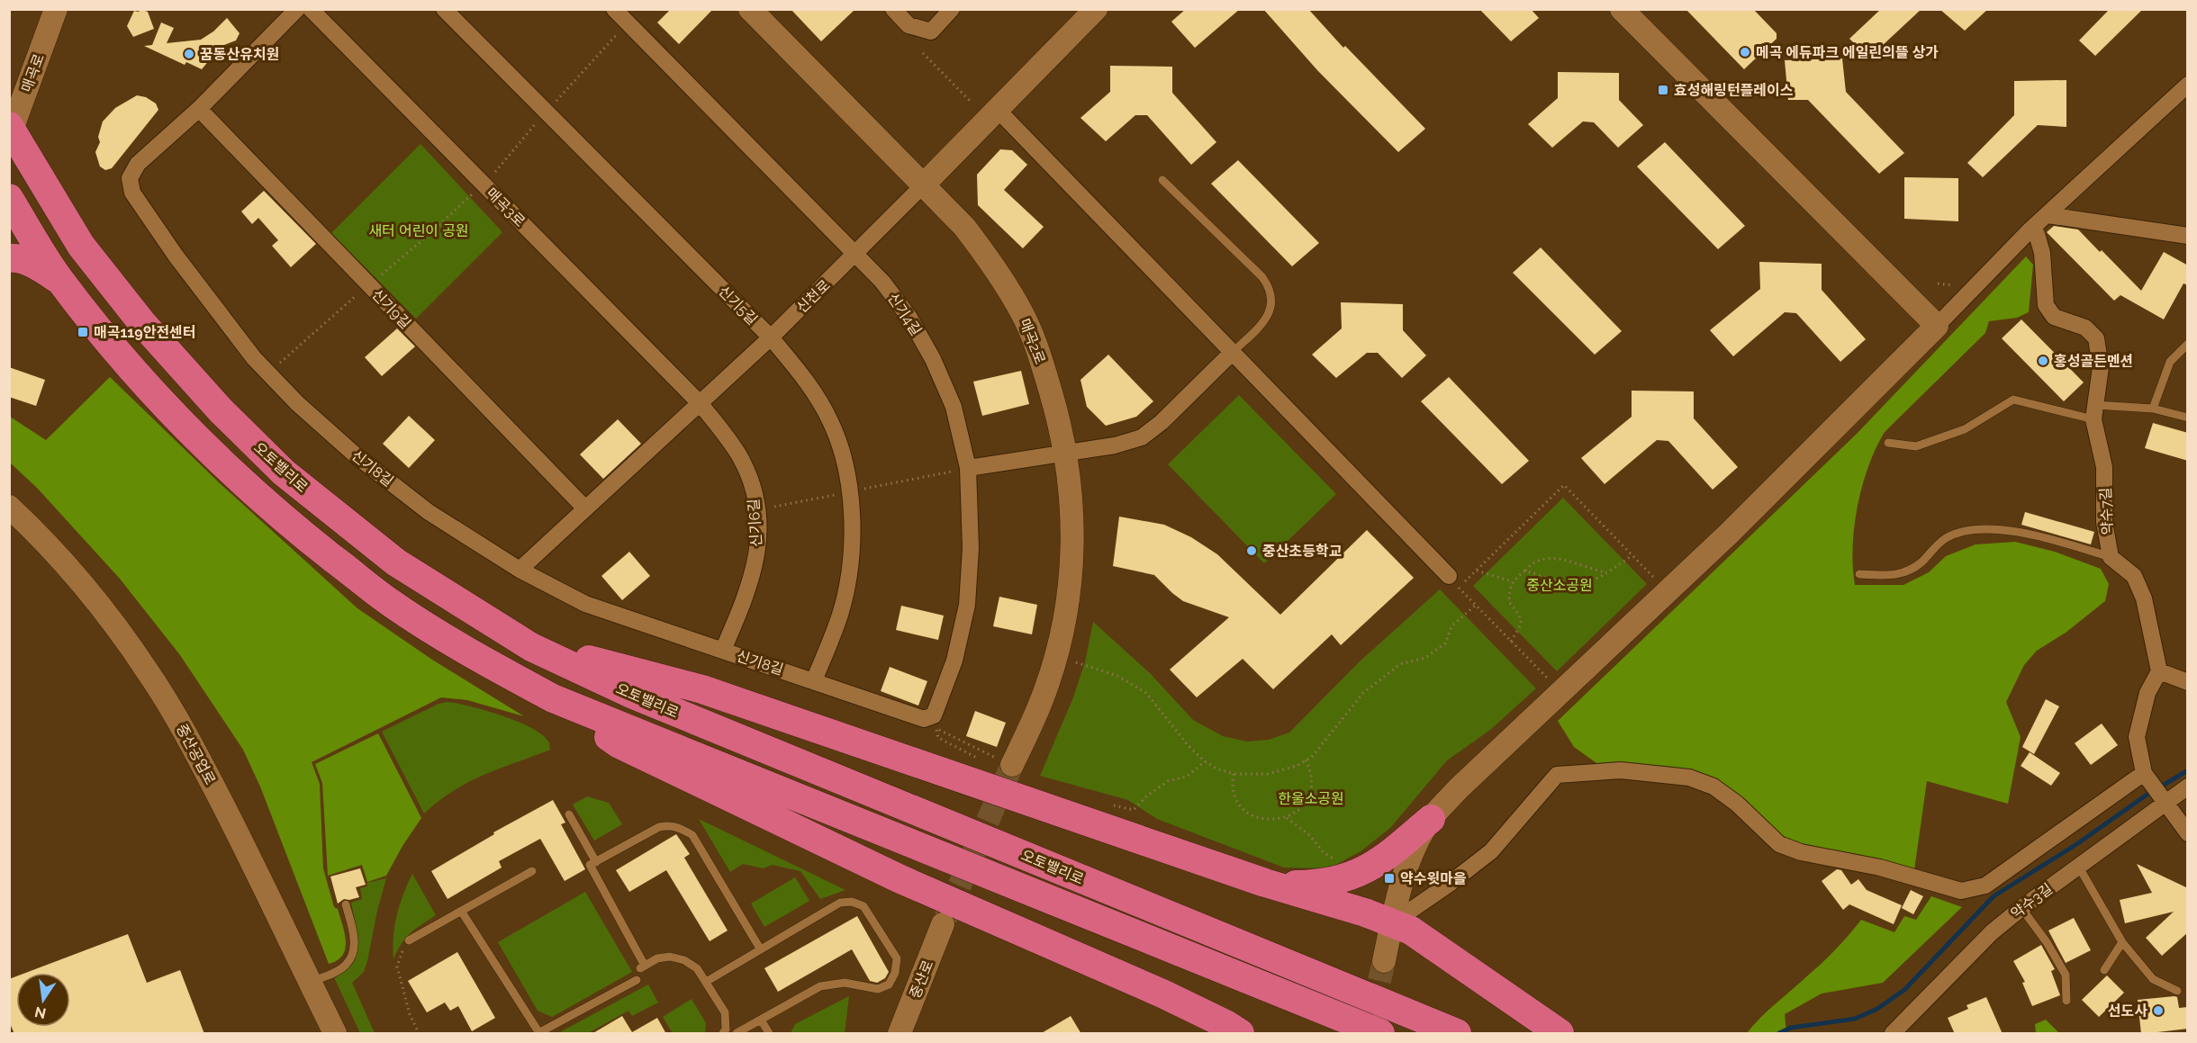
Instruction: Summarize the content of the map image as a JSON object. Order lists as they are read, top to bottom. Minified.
{"streets":{"highway":["오토밸리로"],"street":["매곡로","매곡3로","신천로","신기5길","신기9길","신기4길","매곡2로","신기8길","약수7길","신기6길","중산공업로","약수3길","중산로"]},"crossings":[["매곡로","오토밸리로"],["매곡3로","신천로"],["매곡3로","신기6길"],["신천로","신기5길"],["신천로","신기9길"],["신천로","신기4길"],["신천로","매곡2로"],["신천로","신기8길"],["신천로","신기6길"],["신기5길","신기8길"],["신기9길","신기8길"],["신기4길","신기8길"],["신기8길","신기6길"]],"parks":["새터 어린이 공원","중산소공원","한울소공원"],"places":{"other":["메곡 에듀파크 에일린의뜰 상가","꿈동산유치원","홍성골든멘션","중산초등학교","선도사"],"transit":["효성해링턴플레이스","매곡119안전센터","약수윗마을"]},"north":"bottom"}
